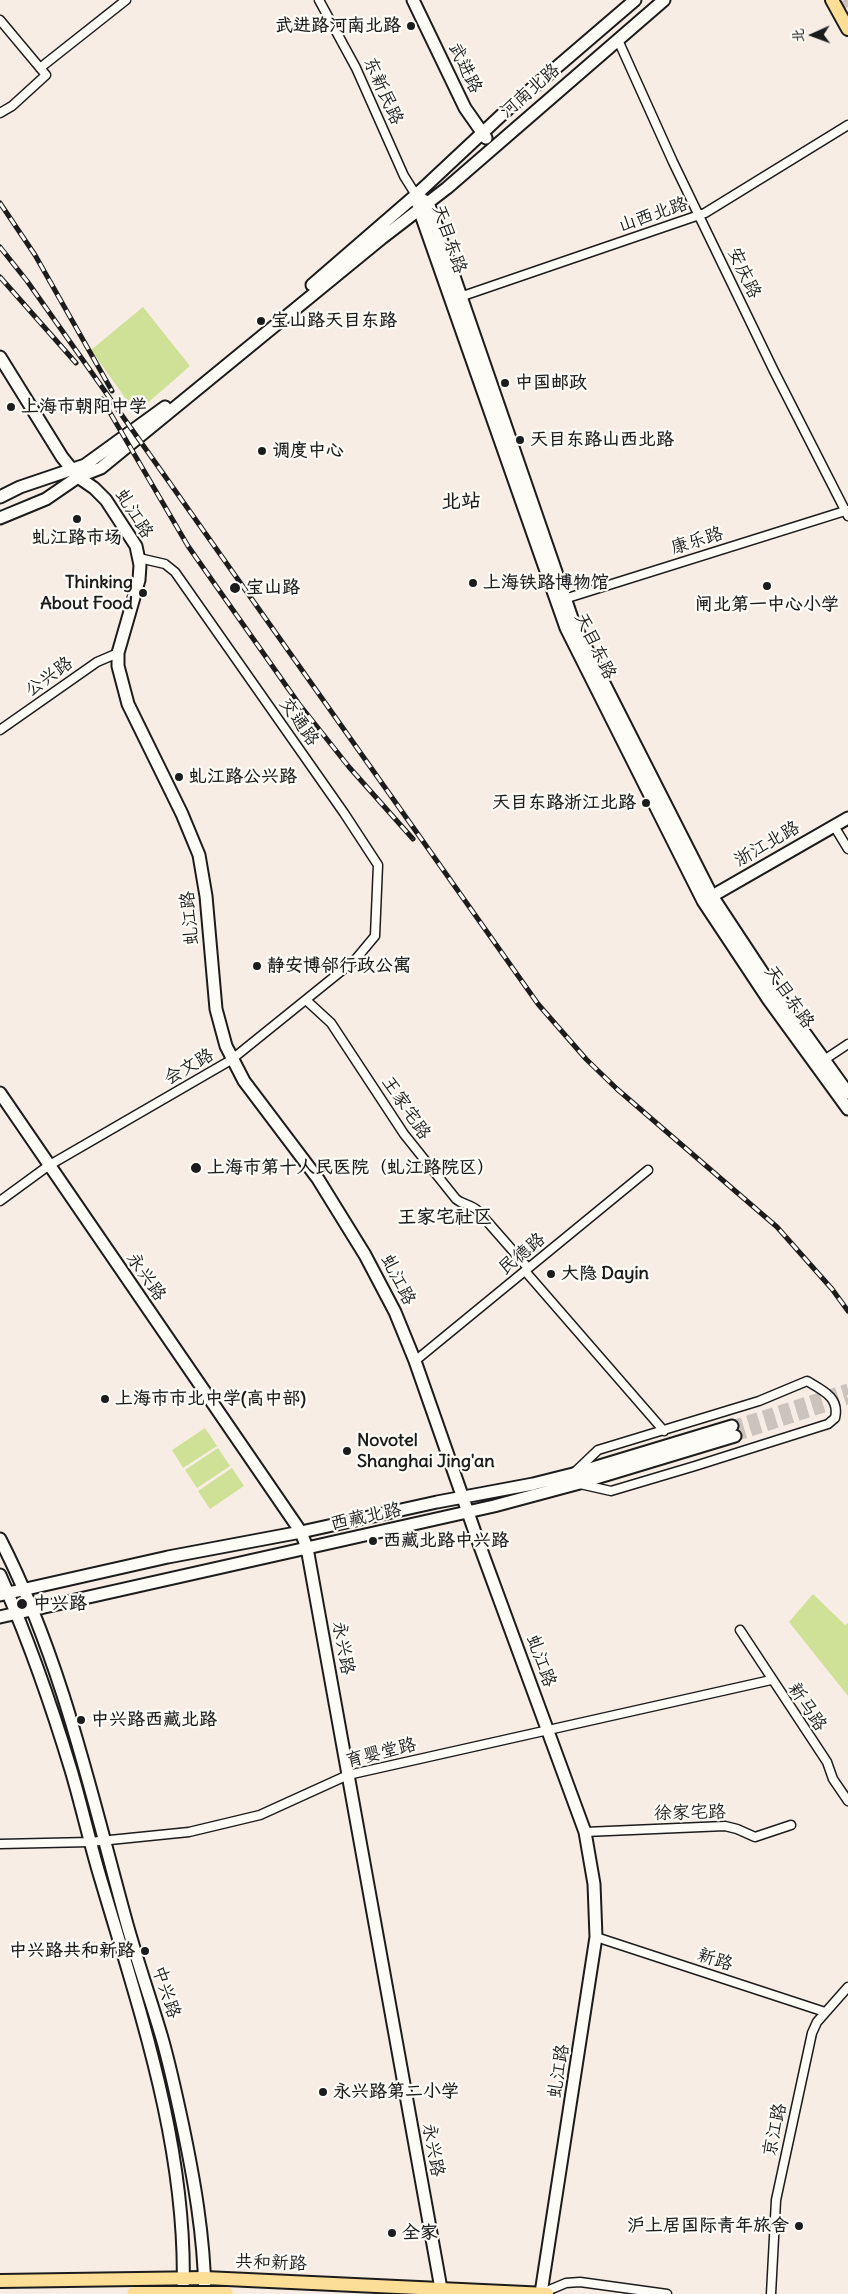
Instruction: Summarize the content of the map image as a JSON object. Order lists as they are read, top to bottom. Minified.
{"streets":{"main road":["武进路","河南北路","天目东路","虬江路","浙江北路","永兴路","西藏北路","中兴路","共和新路"],"street":["东新民路","山西北路","安庆路","康乐路","公兴路","交通路","会文路","王家宅路","民德路","新马路","育婴堂路","徐家宅路","新路","京江路"]},"crossings":[["武进路","河南北路"],["东新民路","河南北路"],["东新民路","天目东路"],["河南北路","天目东路"],["河南北路","安庆路"],["山西北路","天目东路"],["山西北路","安庆路"],["天目东路","康乐路"],["天目东路","浙江北路"],["安庆路","康乐路"],["虬江路","公兴路"],["虬江路","交通路"],["虬江路","会文路"],["虬江路","民德路"],["虬江路","西藏北路"],["虬江路","育婴堂路"],["虬江路","徐家宅路"],["虬江路","新路"],["虬江路","共和新路"],["交通路","会文路"],["会文路","王家宅路"],["会文路","永兴路"],["王家宅路","民德路"],["永兴路","西藏北路"],["永兴路","育婴堂路"],["永兴路","共和新路"],["西藏北路","中兴路"],["新马路","育婴堂路"],["育婴堂路","中兴路"],["新路","京江路"],["中兴路","共和新路"]],"districts":["北站","王家宅社区"],"places":["武进路河南北路","宝山路天目东路","中国邮政","上海市朝阳中学","天目东路山西北路","调度中心","虬江路市场","上海铁路博物馆","闸北第一中心小学","宝山路","Thinking About Food","虬江路公兴路","天目东路浙江北路","静安博邻行政公寓","上海市第十人民医院（虬江路院区）","大隐 Dayin","上海市市北中学(高中部)","Novotel Shanghai Jing'an","西藏北路中兴路","中兴路","中兴路西藏北路","中兴路共和新路","永兴路第二小学","沪上居国际青年旅舍","全家"],"north":"left"}
